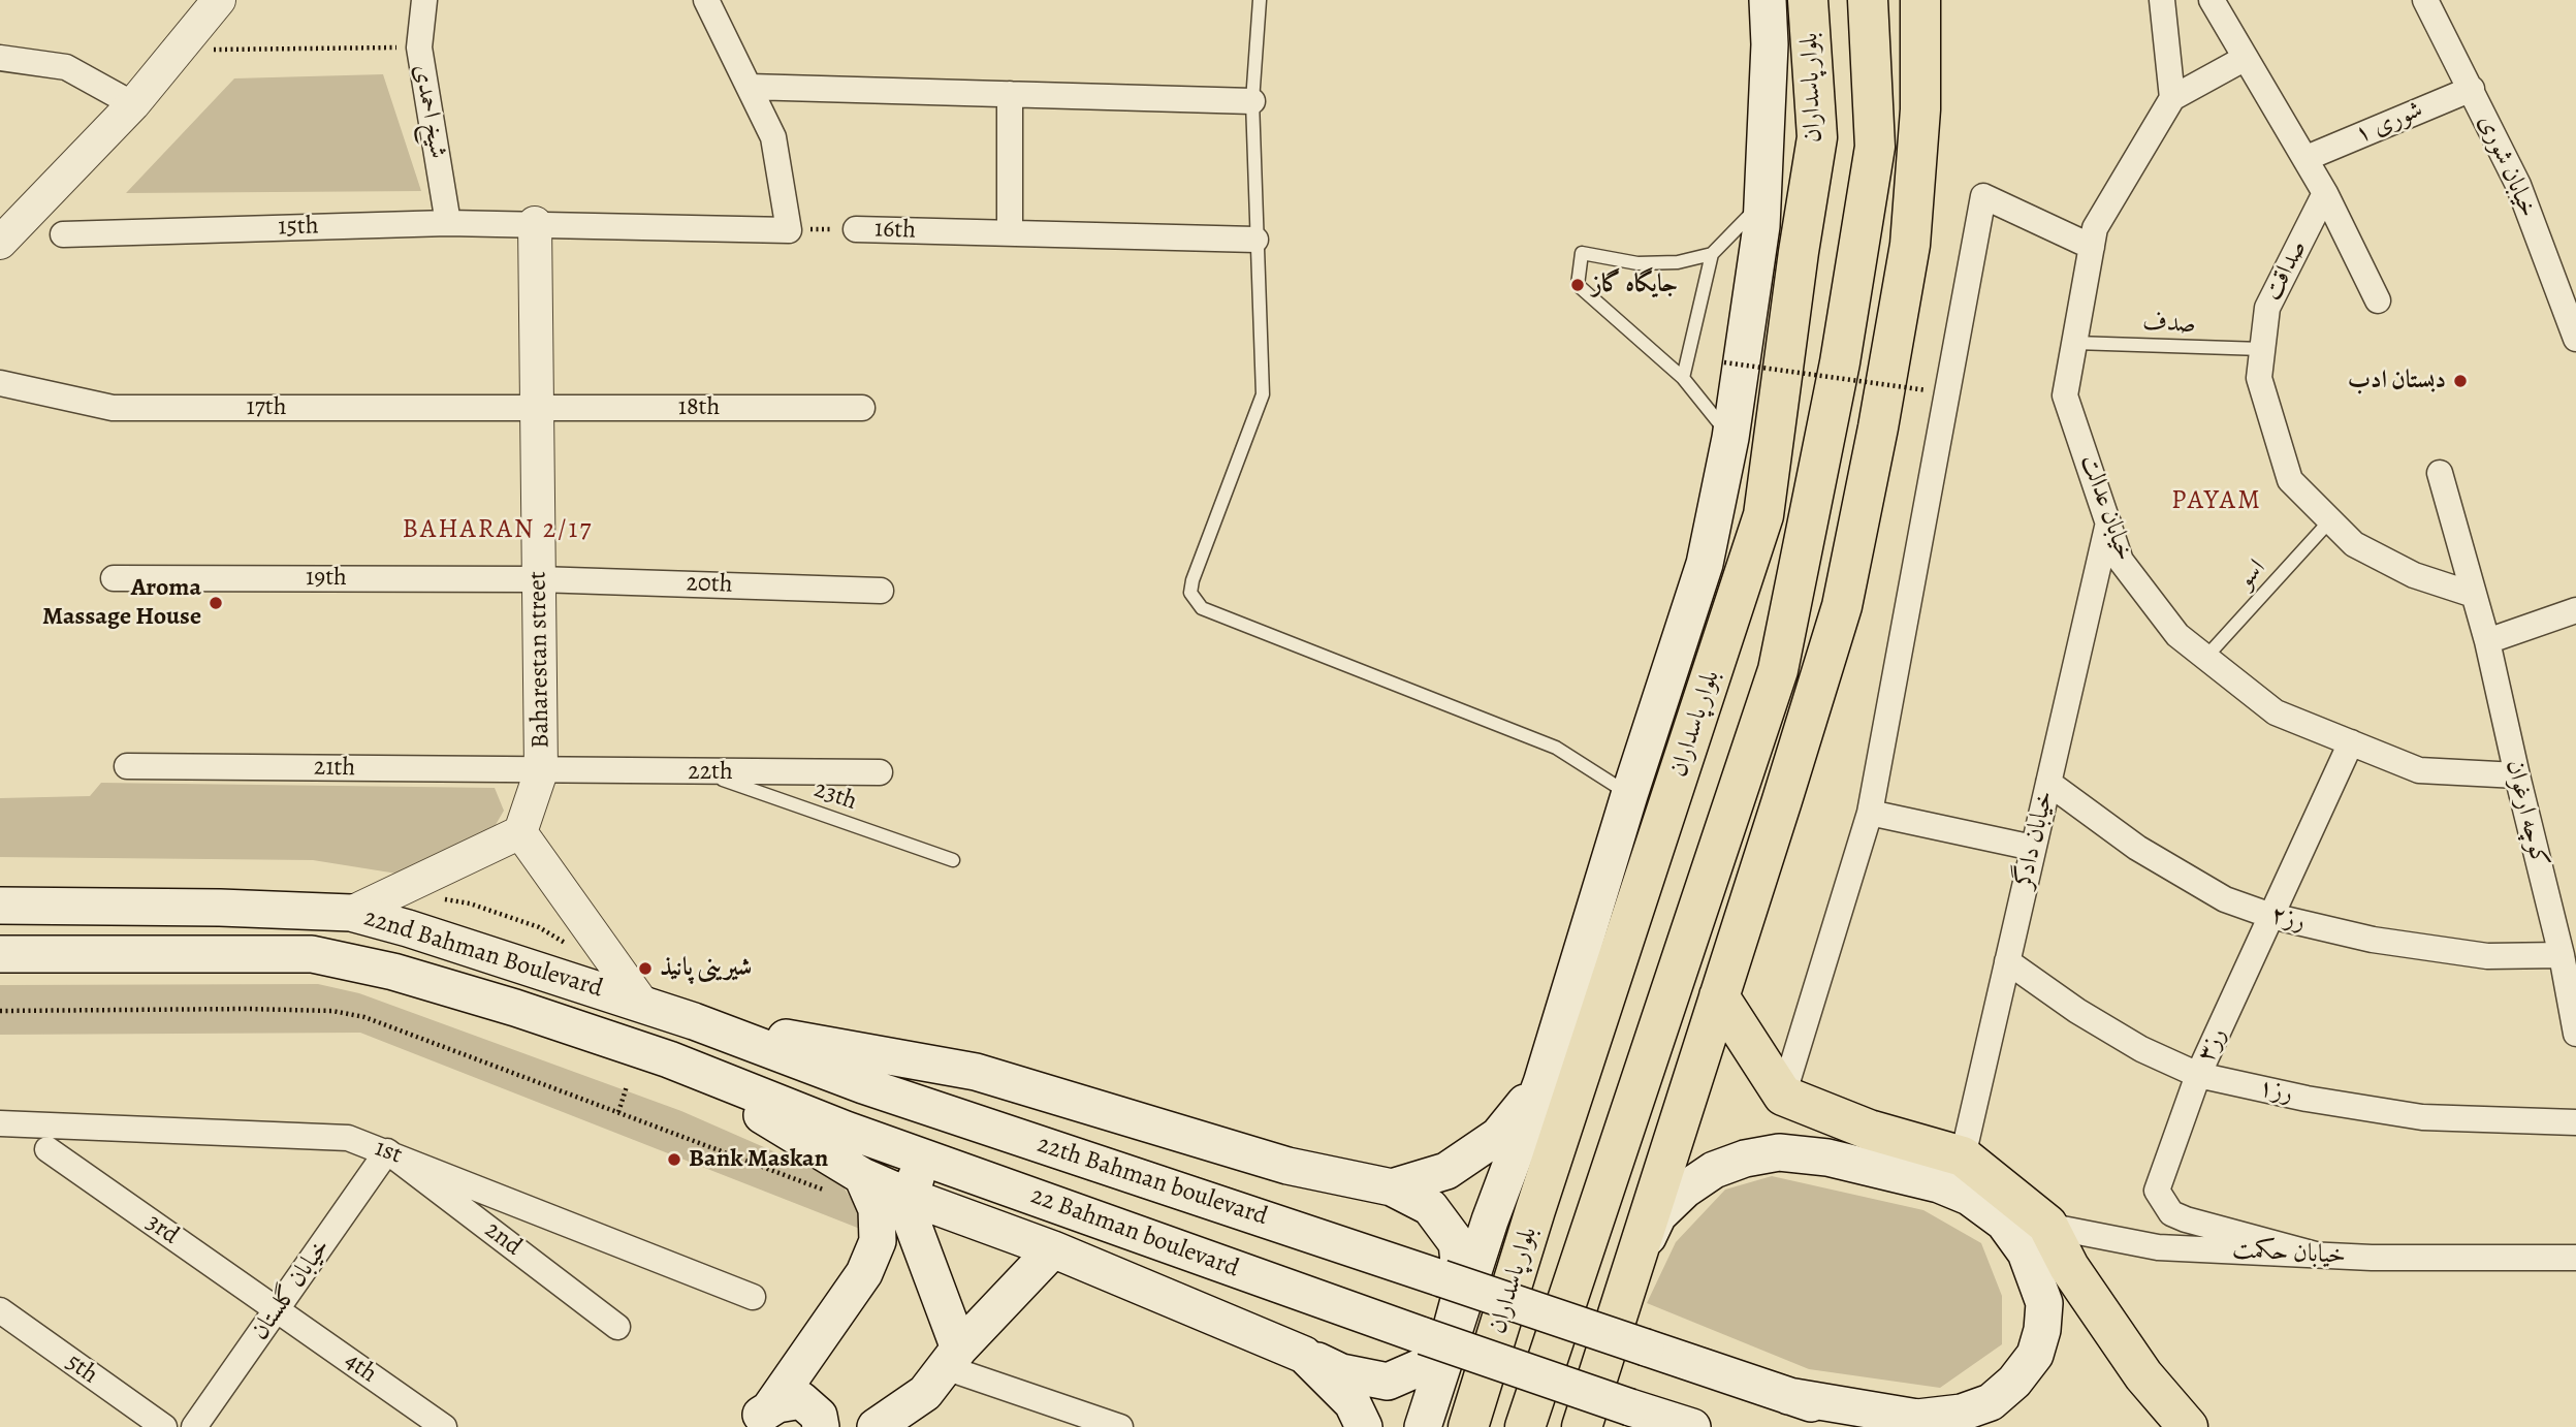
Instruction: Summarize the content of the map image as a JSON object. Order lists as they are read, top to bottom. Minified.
{"streets":{"main road":["بلوار پاسداران","22nd Bahman Boulevard","22th Bahman boulevard","22 Bahman boulevard"],"street":["شیخ احمدی","شوری ۱","خیابان شوری","15th","16th","صداقت","17th","18th","خیابان عدالت","19th","20th","Baharestan street","21th","22th","کوچه ارغوان","خیابان دادگر","رز۲","رز۳","رز۱","1st","3rd","2nd","خیابان حکمت","خیابان گلستان","4th","5th"],"lane":["صدف","اسو","23th"]},"crossings":[["شیخ احمدی","15th"],["شوری ۱","خیابان شوری"],["15th","Baharestan street"],["صداقت","صدف"],["صداقت","اسو"],["صداقت","کوچه ارغوان"],["صدف","خیابان عدالت"],["17th","18th"],["17th","Baharestan street"],["18th","Baharestan street"],["خیابان عدالت","اسو"],["خیابان عدالت","کوچه ارغوان"],["خیابان عدالت","خیابان دادگر"],["خیابان عدالت","رز۳"],["19th","20th"],["19th","Baharestan street"],["20th","Baharestan street"],["Baharestan street","21th"],["Baharestan street","22th"],["21th","22th"],["22th","23th"],["کوچه ارغوان","رز۲"],["خیابان دادگر","رز۲"],["خیابان دادگر","رز۱"],["رز۲","رز۳"],["22nd Bahman Boulevard","22th Bahman boulevard"],["22nd Bahman Boulevard","22 Bahman boulevard"],["رز۳","رز۱"],["رز۳","خیابان حکمت"],["1st","2nd"],["1st","خیابان گلستان"],["3rd","خیابان گلستان"],["3rd","4th"],["2nd","خیابان گلستان"],["خیابان گلستان","4th"]],"districts":["PAYAM","BAHARAN 2/17"],"places":["جایگاه گاز","دبستان ادب","Aroma Massage House","شیرینی پانیذ","Bank Maskan"]}
